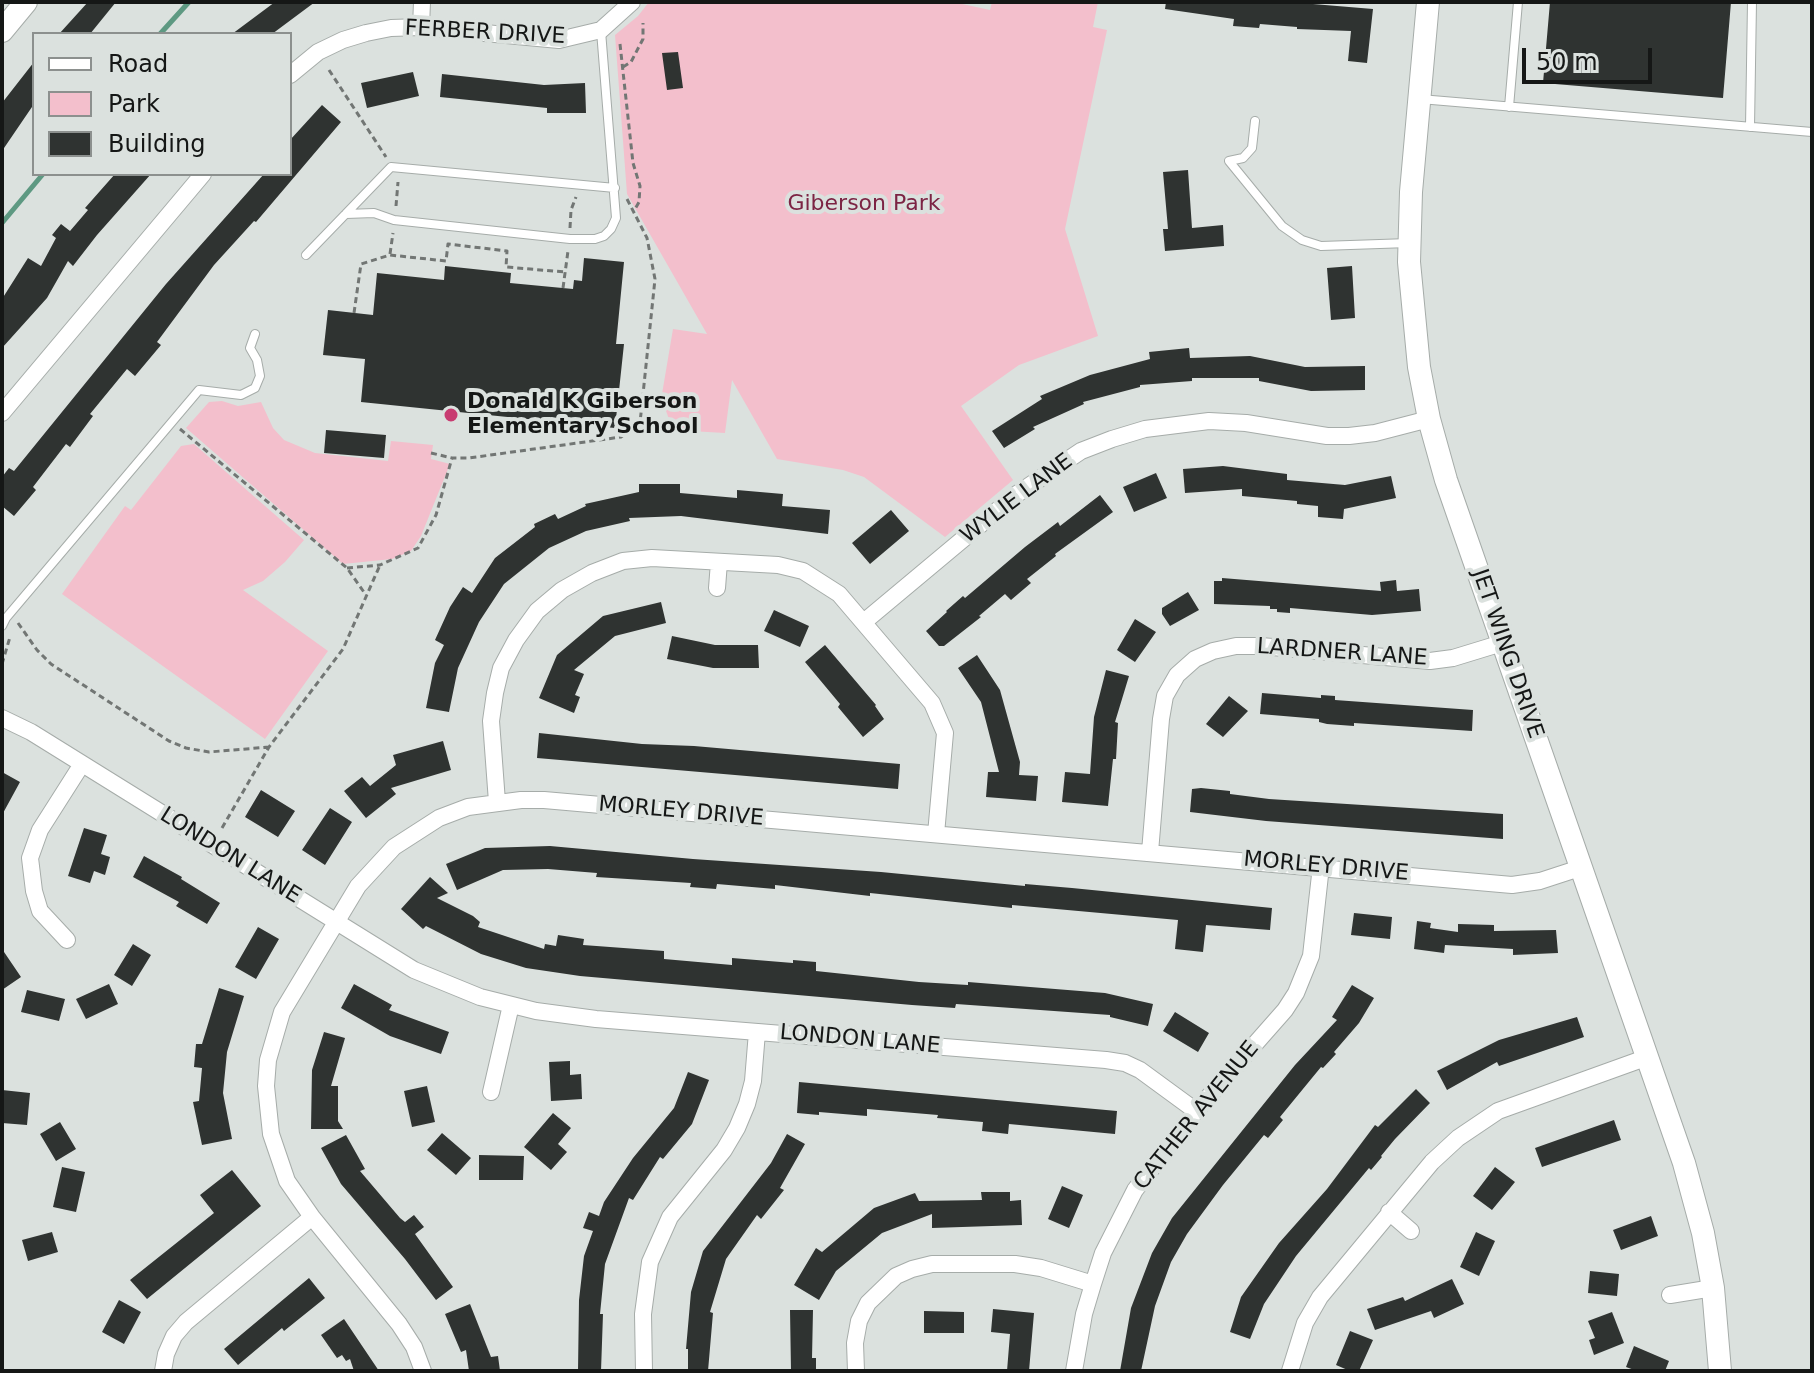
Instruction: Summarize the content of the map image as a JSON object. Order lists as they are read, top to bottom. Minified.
{"streets":{"main road":["JET WING DRIVE"],"street":["FERBER DRIVE","WYLIE LANE","LARDNER LANE","MORLEY DRIVE","LONDON LANE","CATHER AVENUE"]},"crossings":[["WYLIE LANE","JET WING DRIVE"],["LARDNER LANE","JET WING DRIVE"],["LARDNER LANE","MORLEY DRIVE"],["JET WING DRIVE","MORLEY DRIVE"],["MORLEY DRIVE","LONDON LANE"],["MORLEY DRIVE","CATHER AVENUE"],["LONDON LANE","CATHER AVENUE"]],"parks":["Giberson Park"],"places":["Donald K Giberson Elementary School"],"legend":["Road","Park","Building"],"scale_bar":"50 m"}
